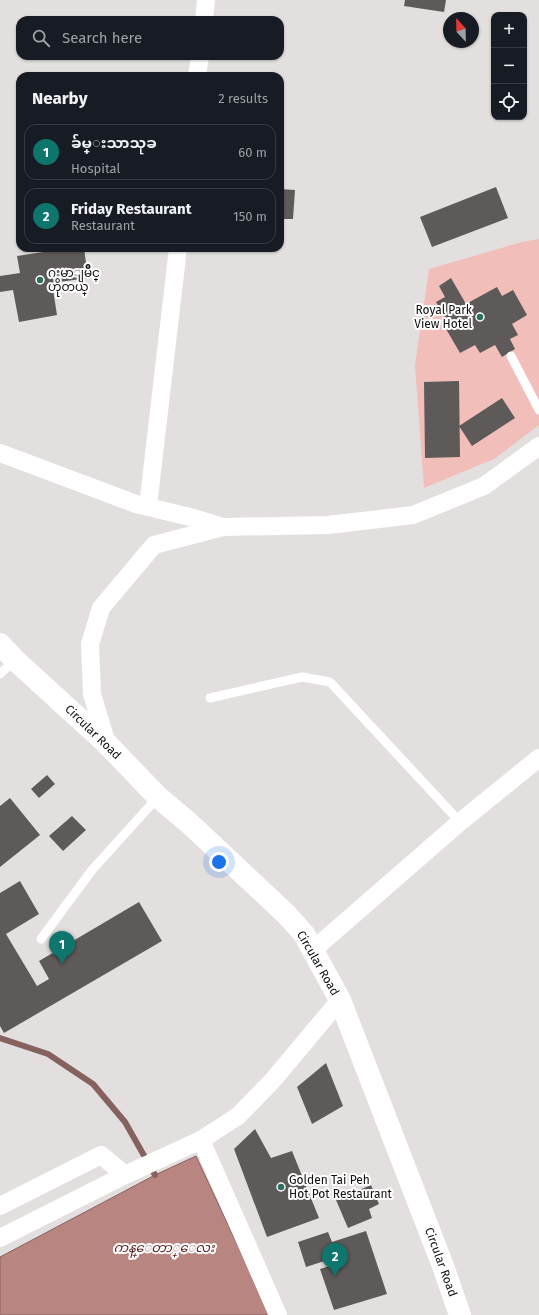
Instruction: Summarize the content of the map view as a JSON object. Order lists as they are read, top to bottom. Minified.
{"streets":{"street":["Circular Road"]},"water":["ကန္ေတာ္ေလး"],"places":["ဂႏမာျမိဳင္ ဟိုတယ္","Royal Park View Hotel","Golden Tai Peh Hot Pot Restaurant"],"north":"top","page":{"map_buttons":["+","−"],"search":"Search here","heading":["Nearby","2 results"],"list":[{"mark":"1","name":"ခ်မ္းသာသုခ","note":"Hospital","value":"60 m"},{"mark":"2","name":"Friday Restaurant","note":"Restaurant","value":"150 m"}],"pins":["1","2"]}}
